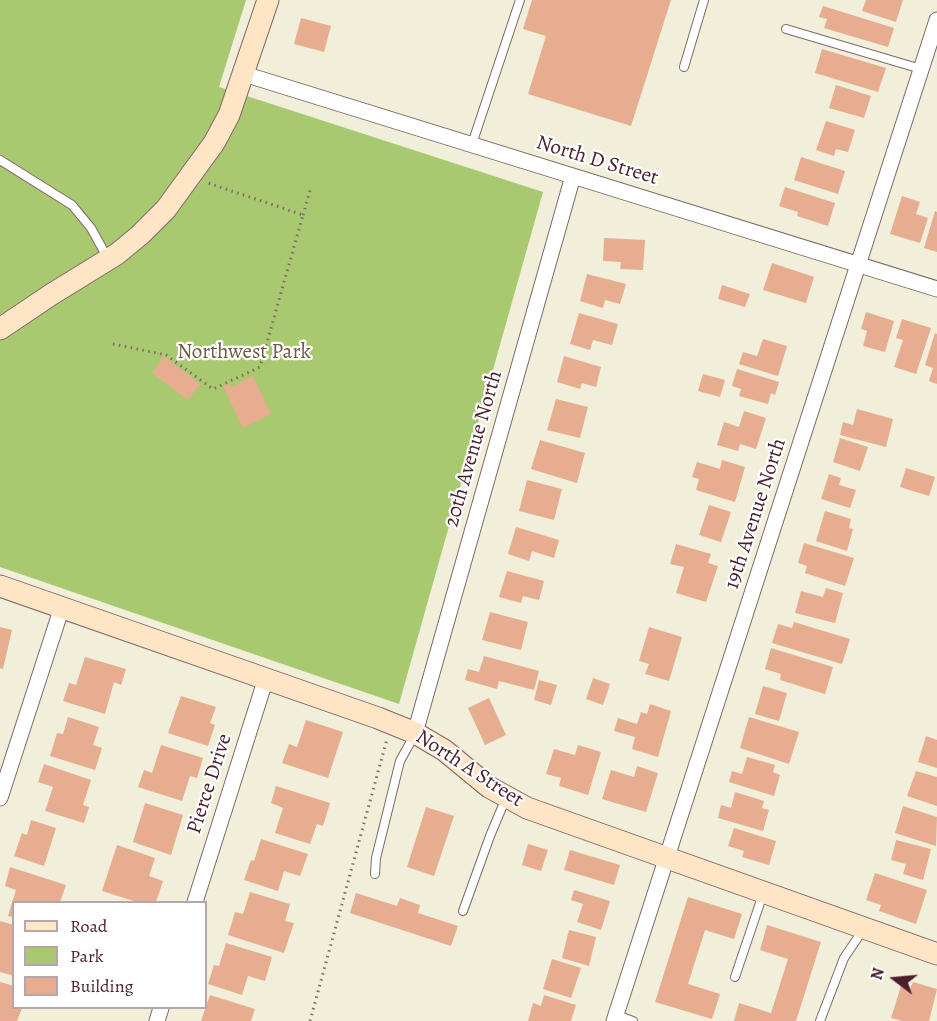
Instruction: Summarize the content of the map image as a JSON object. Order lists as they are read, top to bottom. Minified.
{"streets":{"street":["North D Street","20th Avenue North","19th Avenue North","North A Street","Pierce Drive"]},"crossings":[["North D Street","20th Avenue North"],["North D Street","19th Avenue North"],["20th Avenue North","North A Street"],["19th Avenue North","North A Street"],["North A Street","Pierce Drive"]],"parks":["Northwest Park"],"legend":["Road","Park","Building"],"north":"left"}
